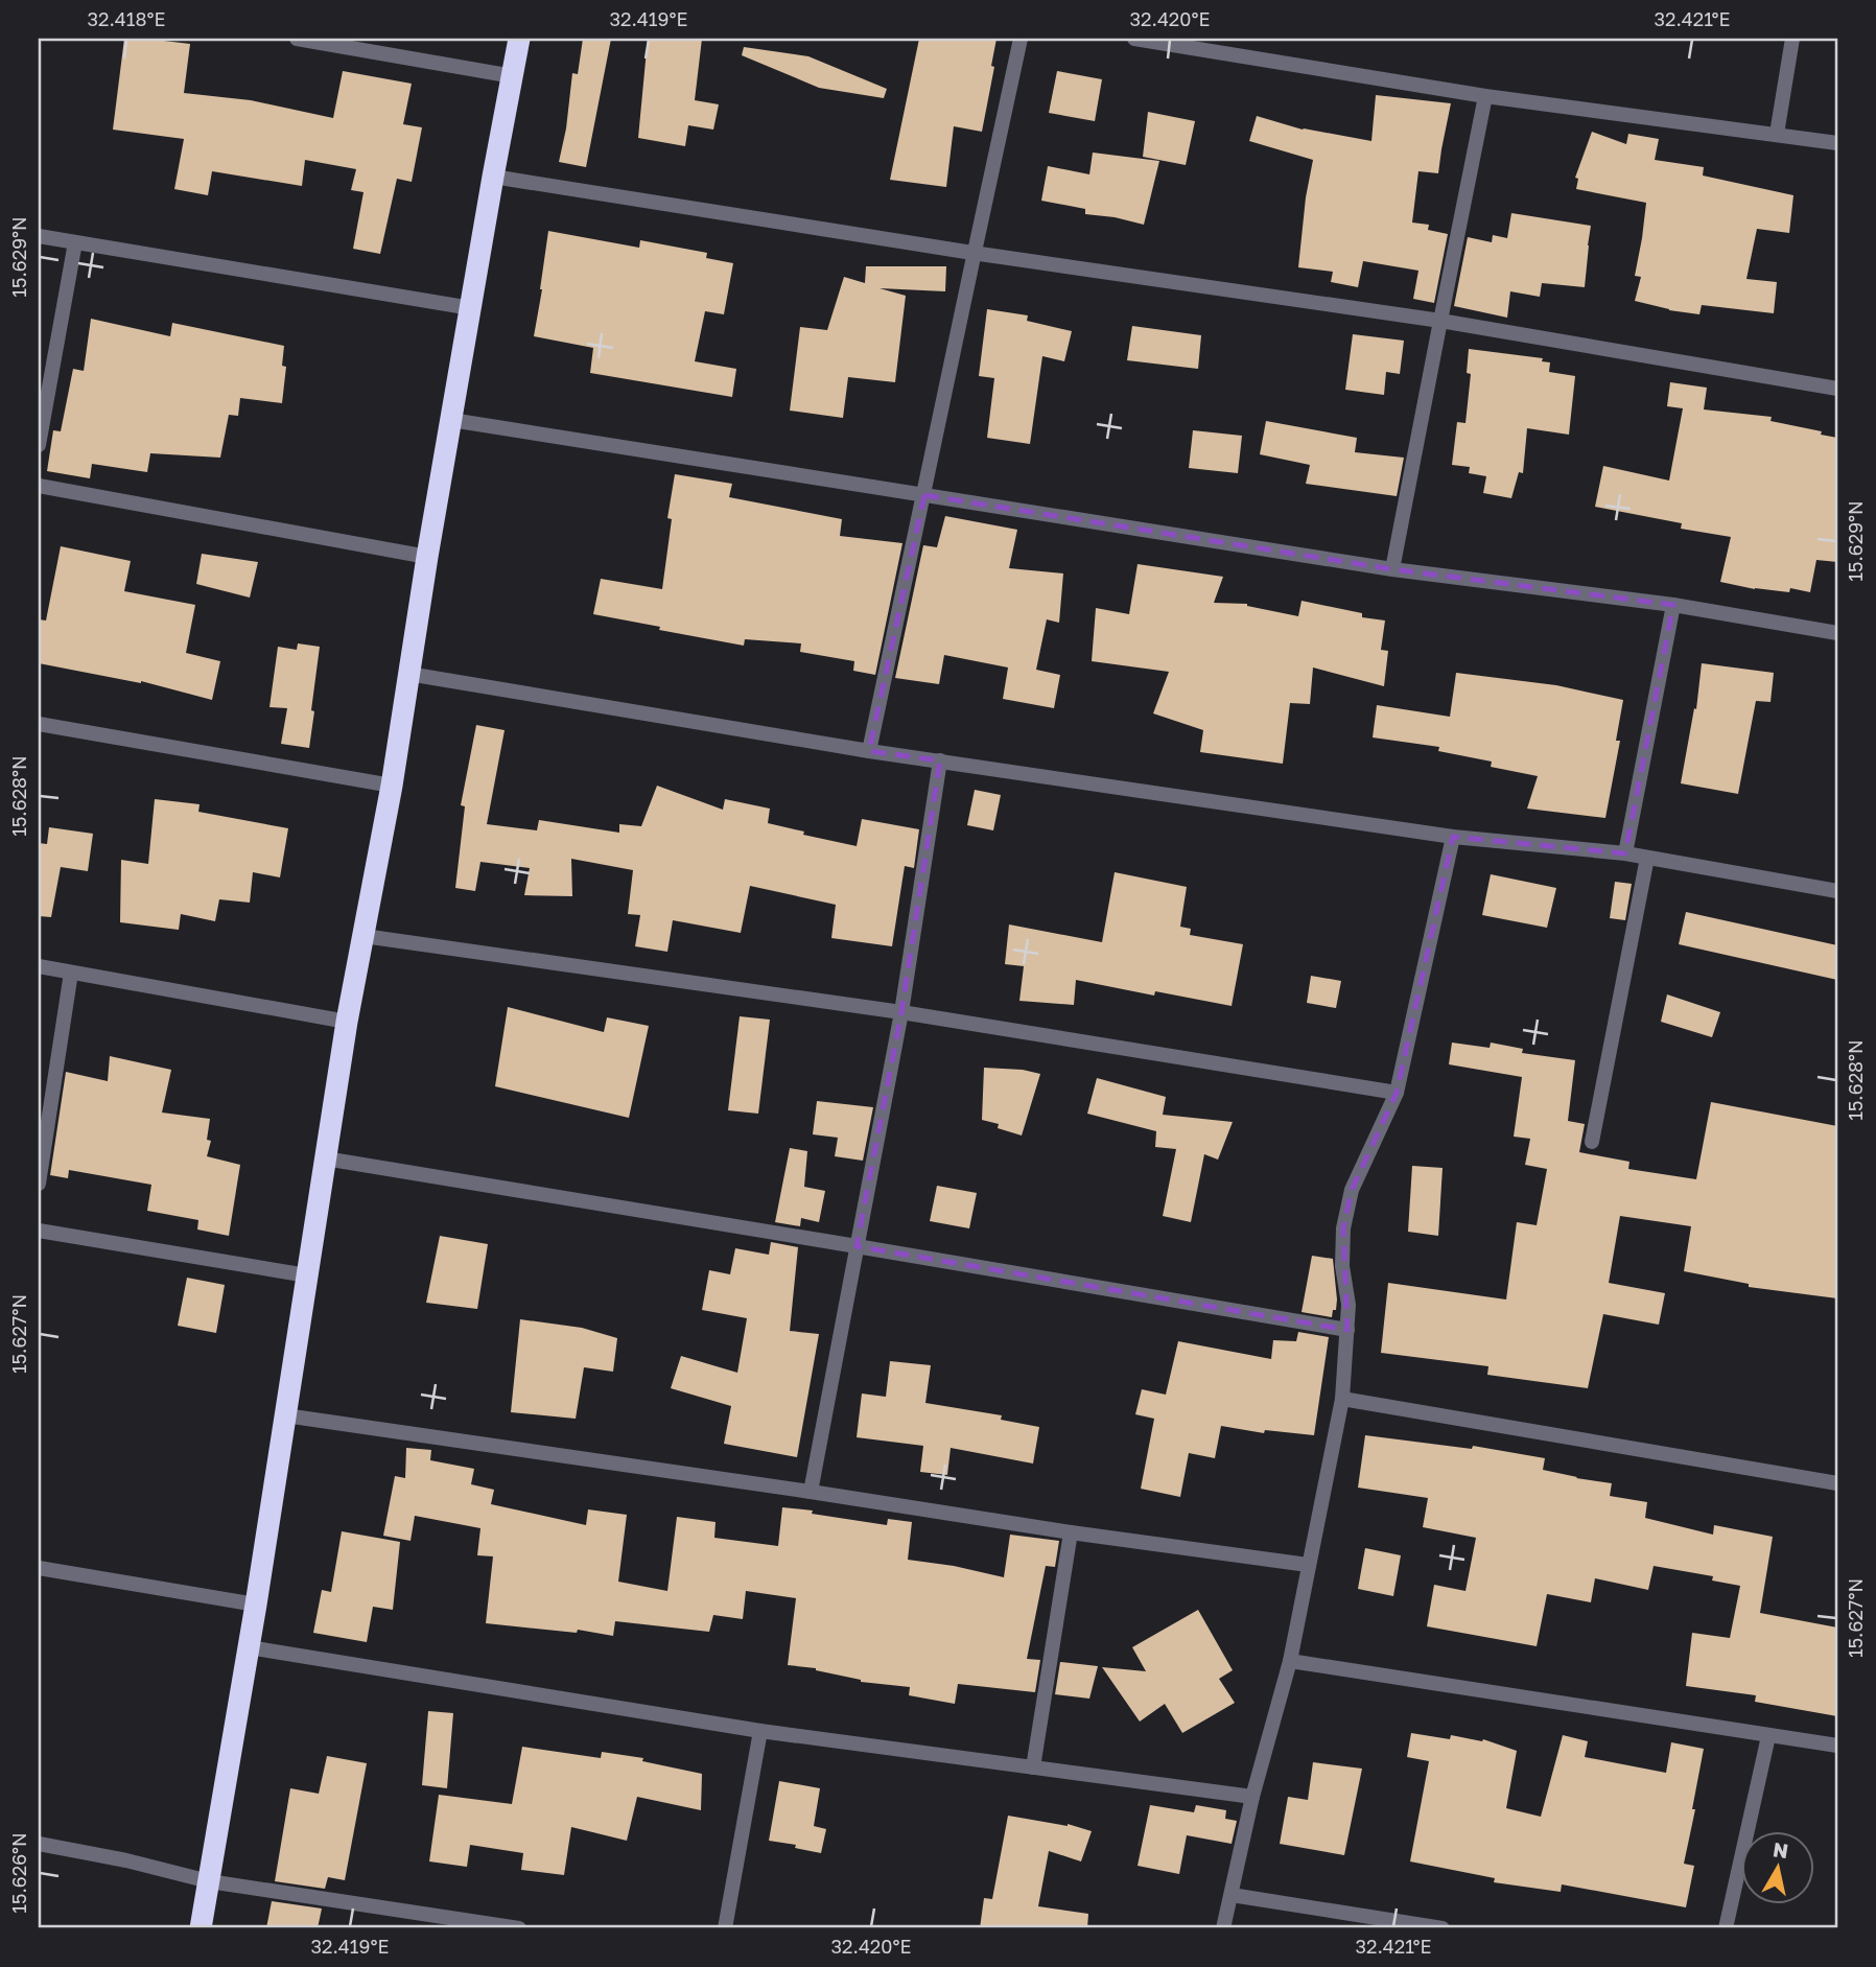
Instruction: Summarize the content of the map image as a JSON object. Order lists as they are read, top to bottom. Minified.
{"north":"top","coordinates":["32.418°E","32.419°E","32.420°E","32.421°E","15.629°N","15.628°N","15.627°N","15.626°N"]}
